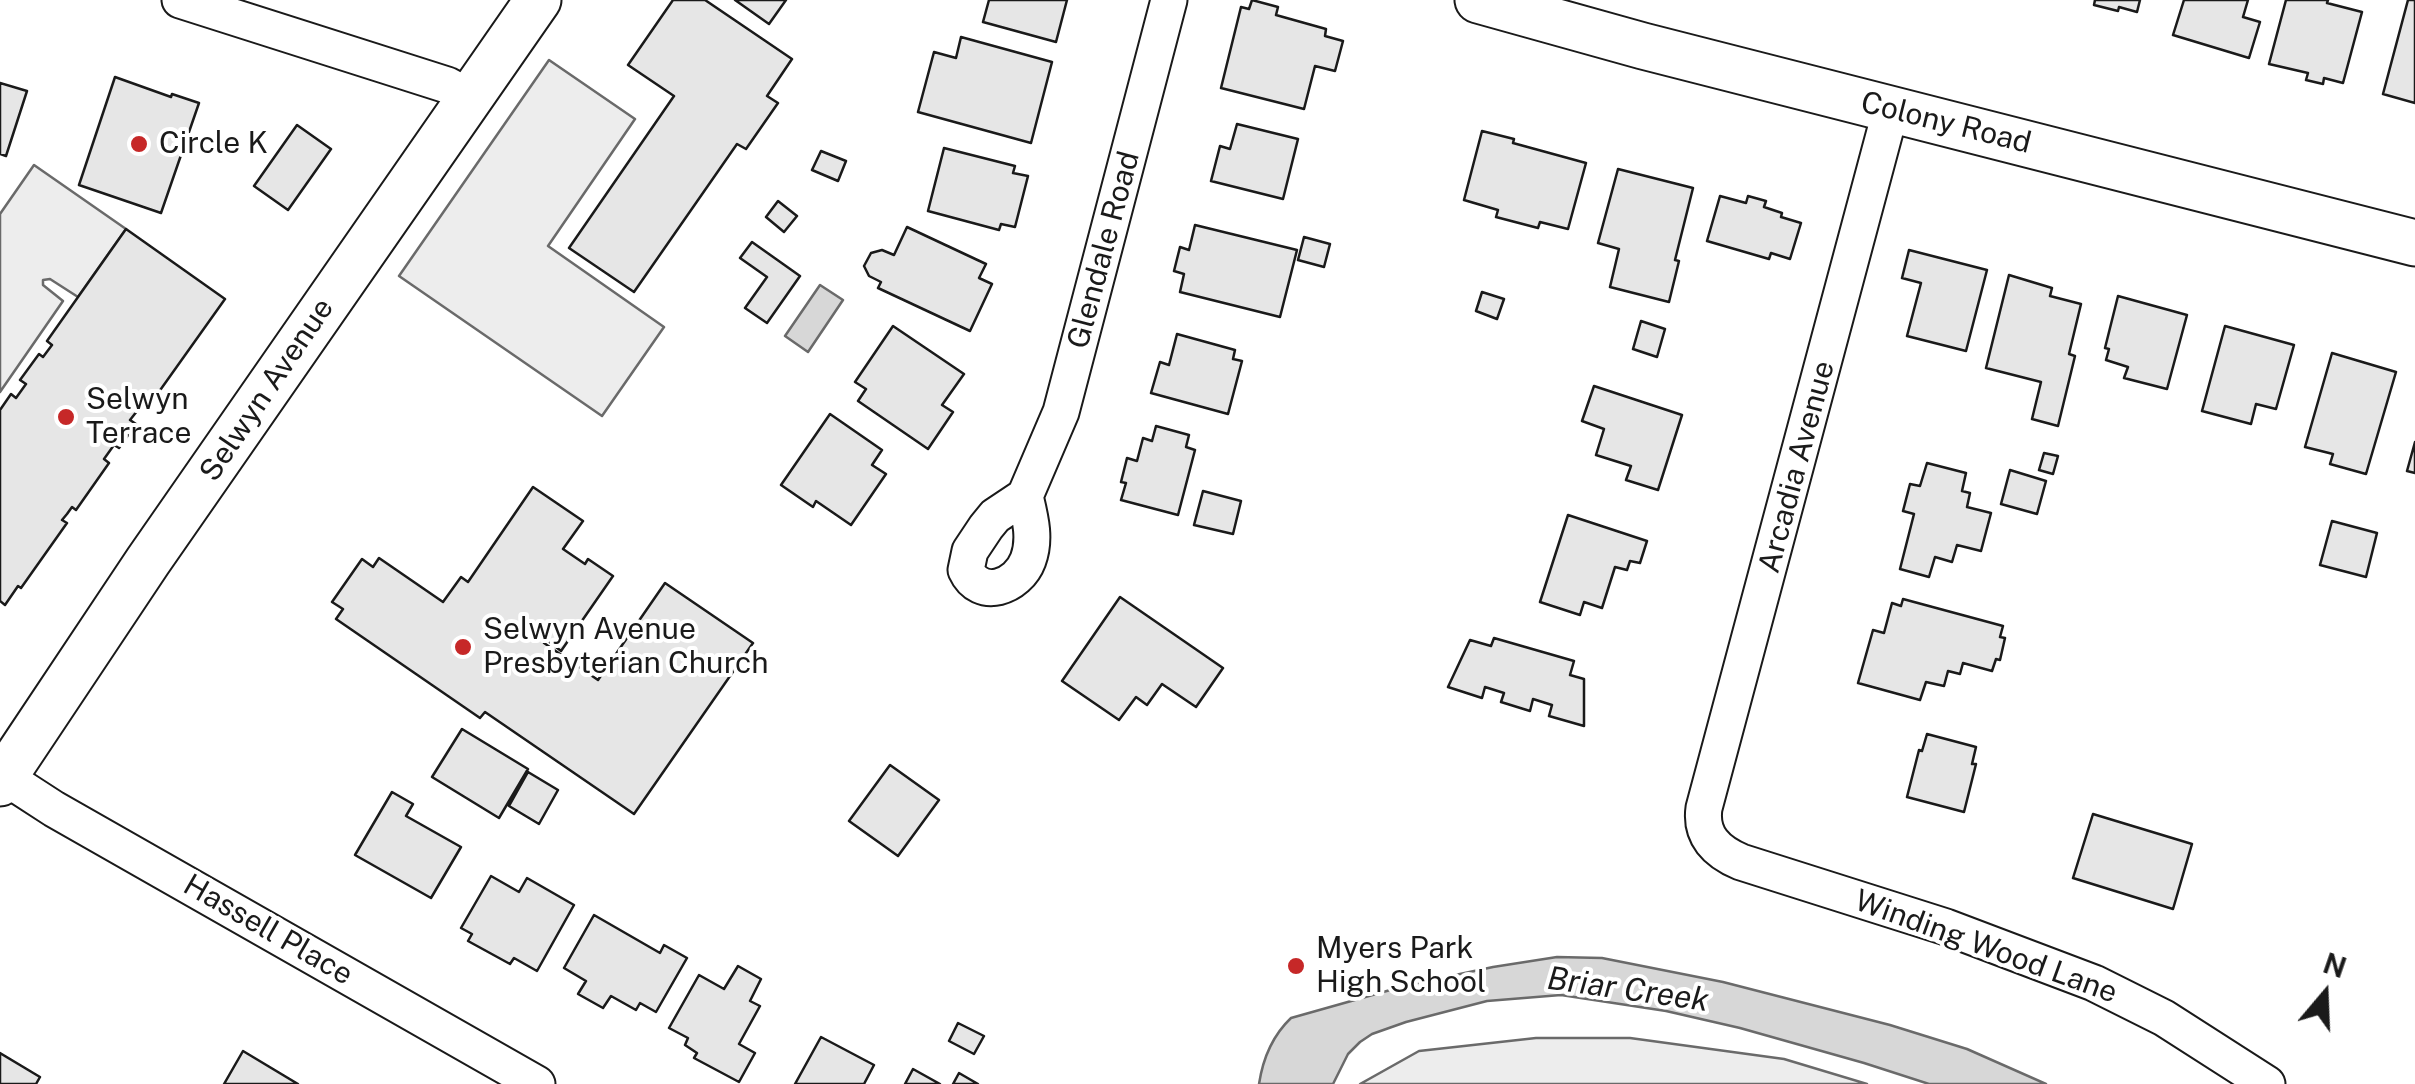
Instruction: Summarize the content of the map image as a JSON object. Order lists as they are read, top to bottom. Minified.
{"streets":{"street":["Colony Road","Glendale Road","Selwyn Avenue","Arcadia Avenue","Hassell Place","Winding Wood Lane"]},"crossings":[["Colony Road","Arcadia Avenue"],["Selwyn Avenue","Hassell Place"],["Arcadia Avenue","Winding Wood Lane"]],"water":["Briar Creek"],"places":["Circle K","Selwyn Terrace","Selwyn Avenue Presbyterian Church","Myers Park High School"],"north":"top"}
